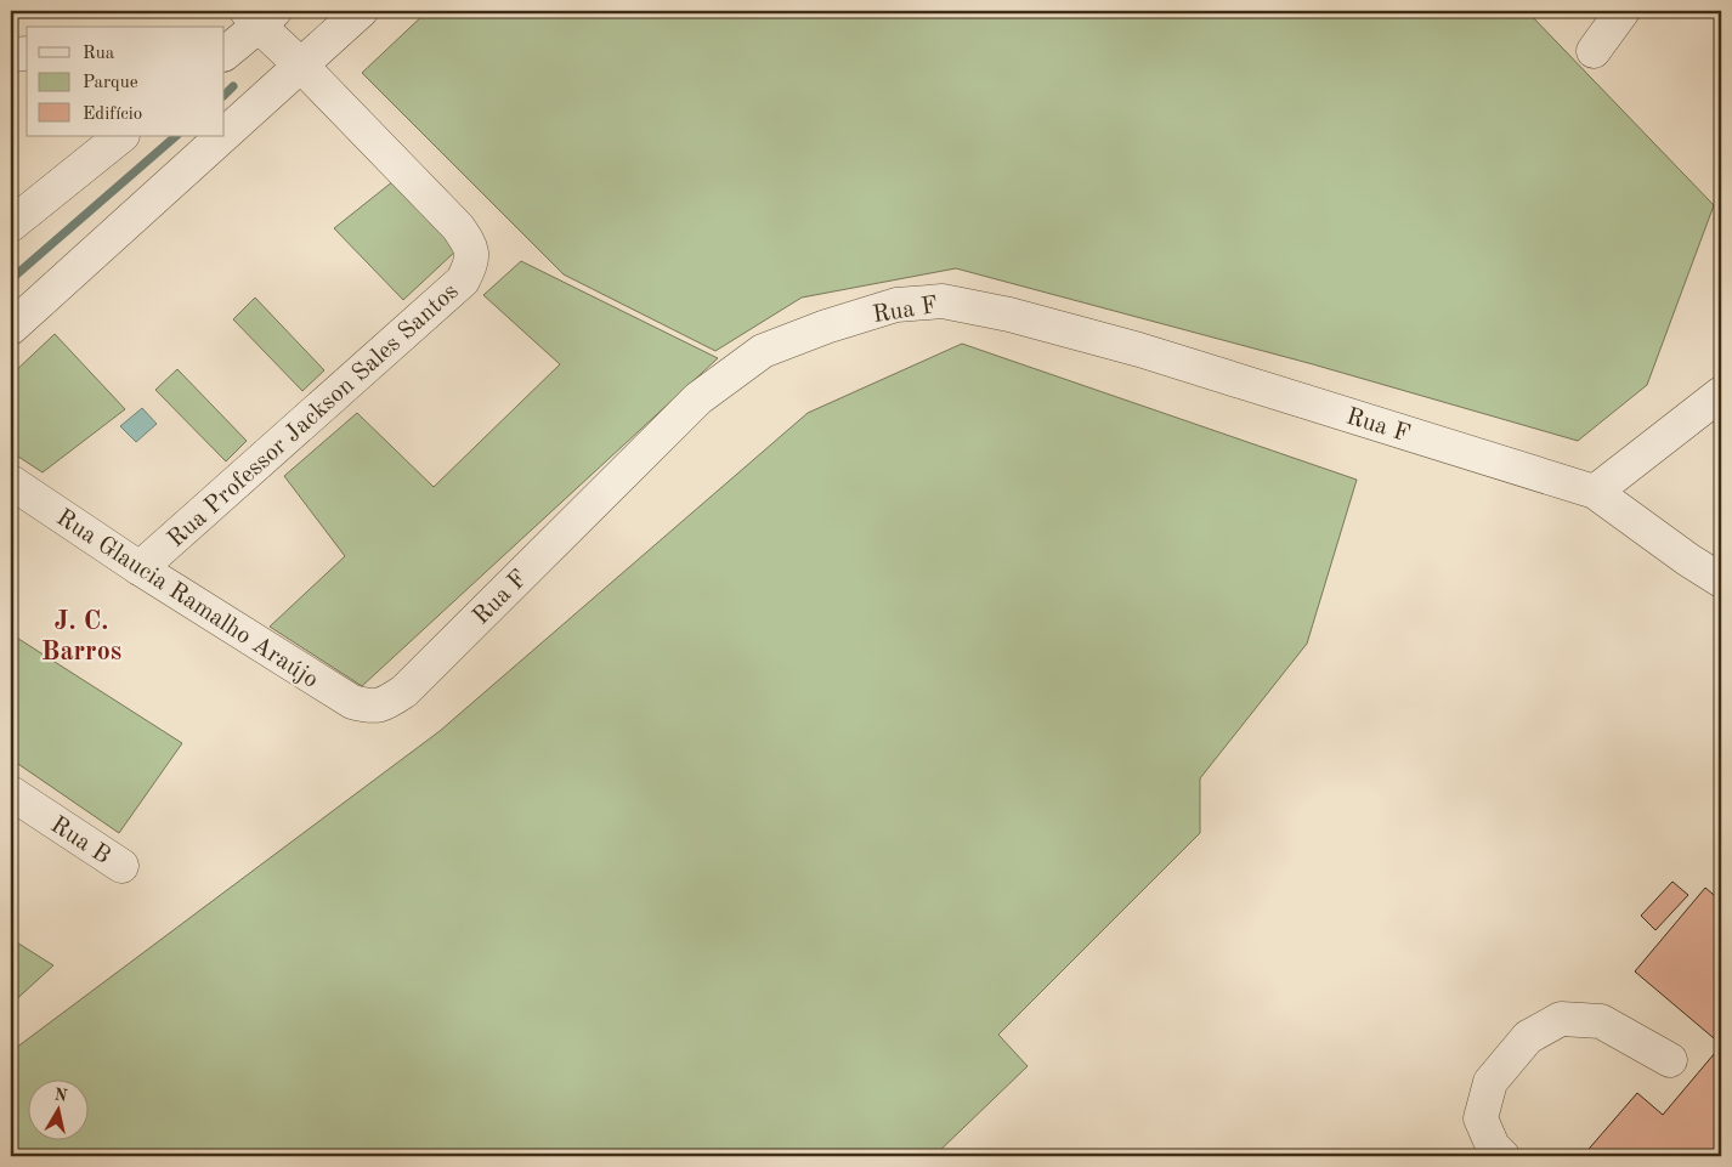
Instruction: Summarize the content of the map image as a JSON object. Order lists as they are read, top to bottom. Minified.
{"streets":{"street":["Rua F","Rua Professor Jackson Sales Santos","Rua Glaucia Ramalho Araújo","Rua B"]},"crossings":[["Rua F","Rua Glaucia Ramalho Araújo"],["Rua Professor Jackson Sales Santos","Rua Glaucia Ramalho Araújo"]],"districts":["J. C. Barros"],"legend":["Rua","Parque","Edifício"],"north":"top"}
